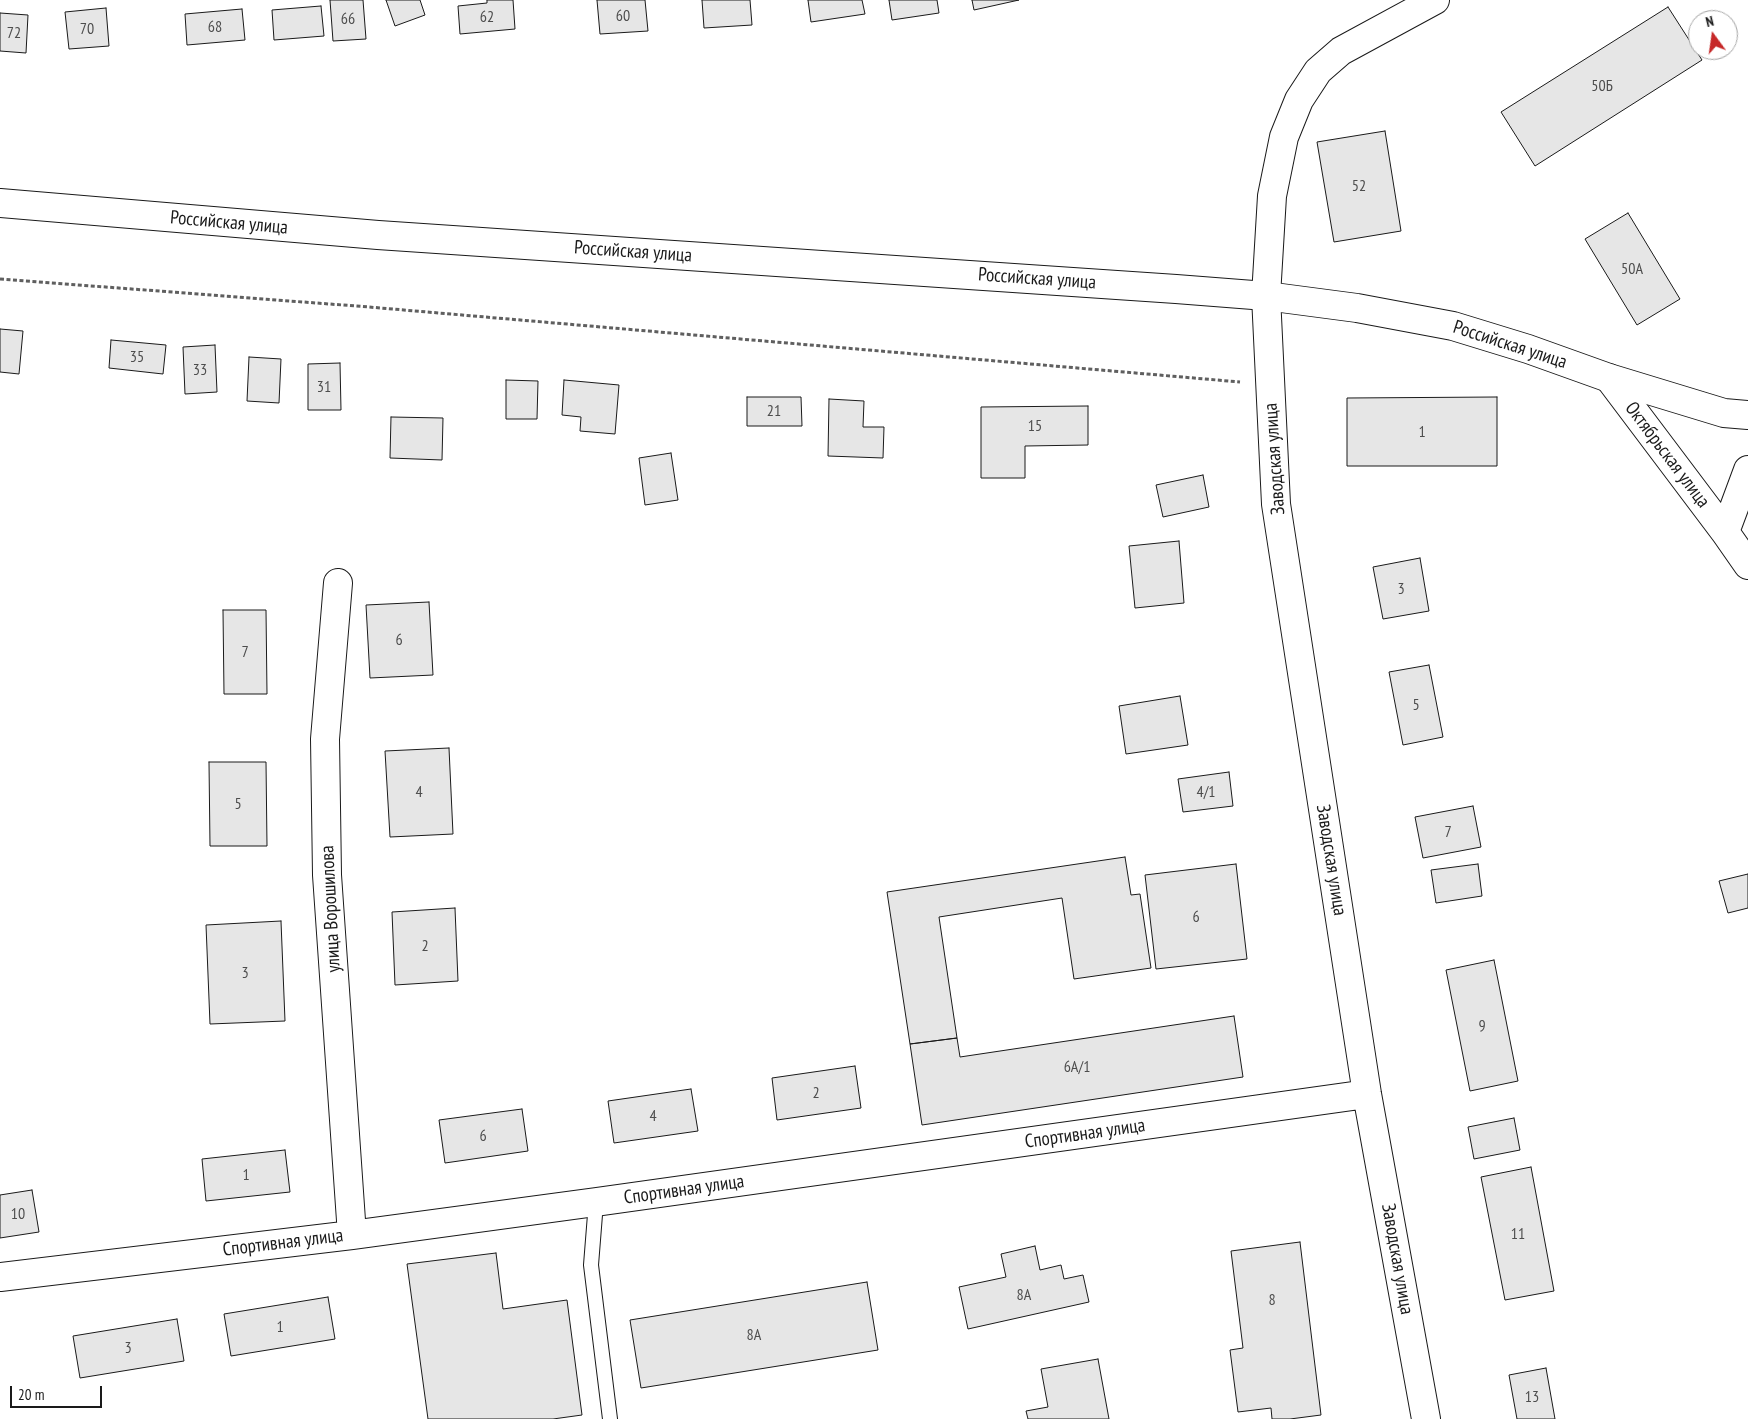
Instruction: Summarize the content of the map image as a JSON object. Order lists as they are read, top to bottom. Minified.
{"streets":{"street":["Российская улица","Октябрьская улица","Заводская улица","улица Ворошилова","Спортивная улица"]},"crossings":[["Российская улица","Октябрьская улица"],["Российская улица","Заводская улица"],["Заводская улица","Спортивная улица"],["улица Ворошилова","Спортивная улица"]],"house_numbers":["60","62","66","68","70","72","50Б","52","50А","35","33","31","21","15","1","3","6","7","5","4","4/1","5","7","6","2","3","9","6А/1","2","4","6","1","10","11","8А","8","1","8А","3","13"],"scale_bar":"20 m","north":"top"}
